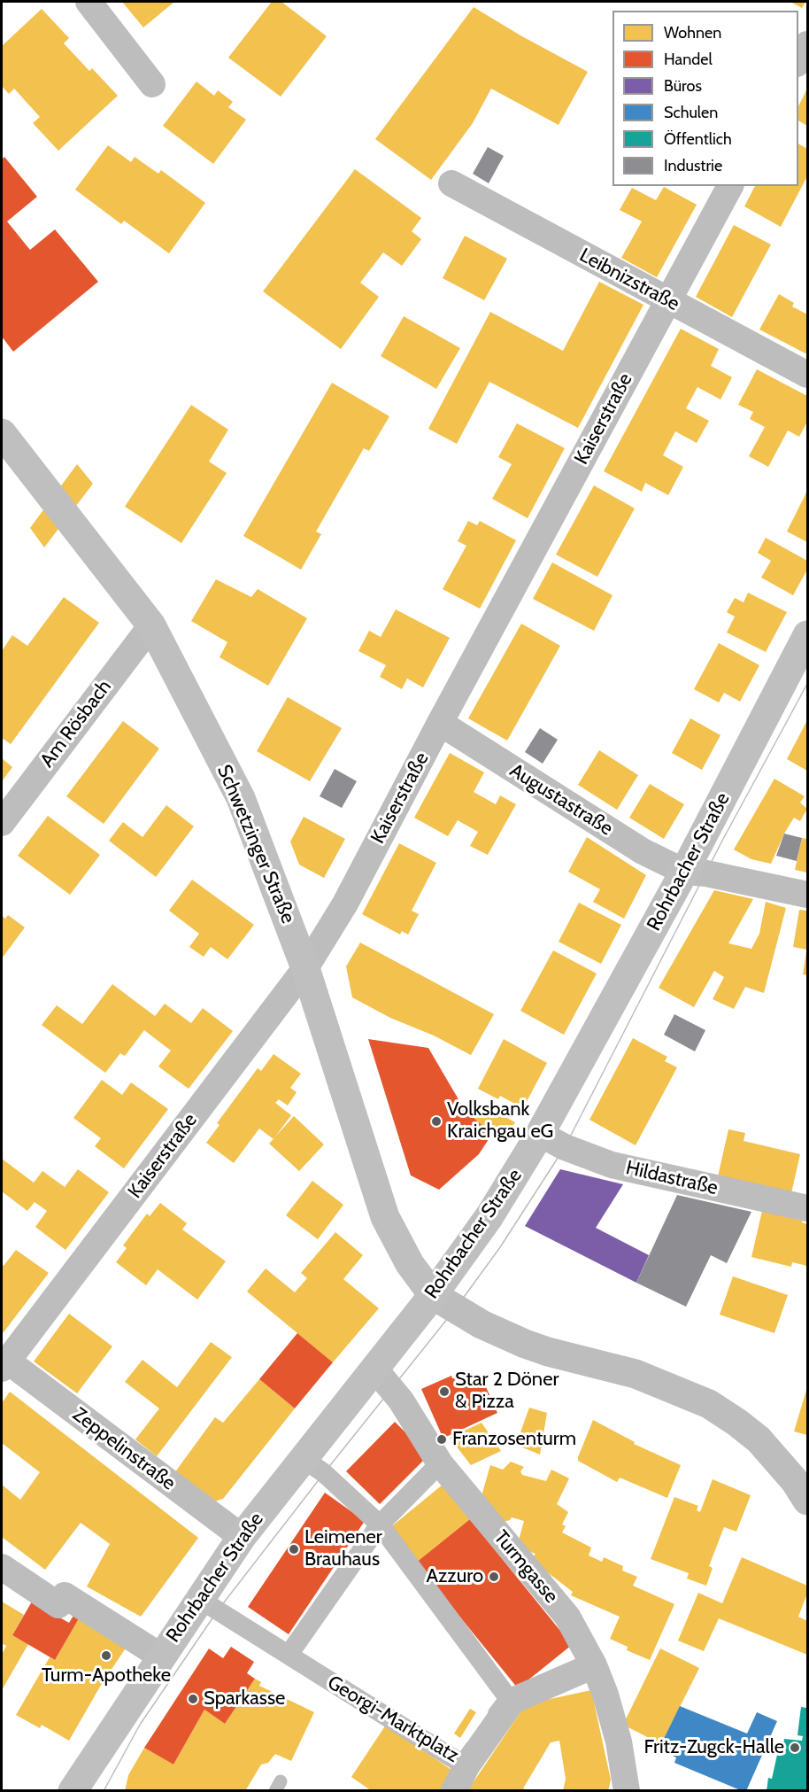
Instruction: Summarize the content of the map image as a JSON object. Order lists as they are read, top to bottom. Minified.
{"streets":{"main road":["Schwetzinger Straße","Rohrbacher Straße"],"street":["Leibnizstraße","Kaiserstraße","Am Rösbach","Augustastraße","Hildastraße","Zeppelinstraße","Turmgasse","Georgi-Marktplatz"]},"crossings":[["Leibnizstraße","Kaiserstraße"],["Kaiserstraße","Augustastraße"],["Kaiserstraße","Schwetzinger Straße"],["Kaiserstraße","Zeppelinstraße"],["Am Rösbach","Schwetzinger Straße"],["Augustastraße","Rohrbacher Straße"],["Schwetzinger Straße","Rohrbacher Straße"],["Rohrbacher Straße","Hildastraße"],["Rohrbacher Straße","Zeppelinstraße"],["Rohrbacher Straße","Turmgasse"],["Rohrbacher Straße","Georgi-Marktplatz"]],"places":["Volksbank Kraichgau eG","Star 2 Döner & Pizza","Franzosenturm","Leimener Brauhaus","Azzuro","Turm-Apotheke","Sparkasse","Fritz-Zugck-Halle"],"legend":["Wohnen","Handel","Büros","Schulen","Öffentlich","Industrie"]}
